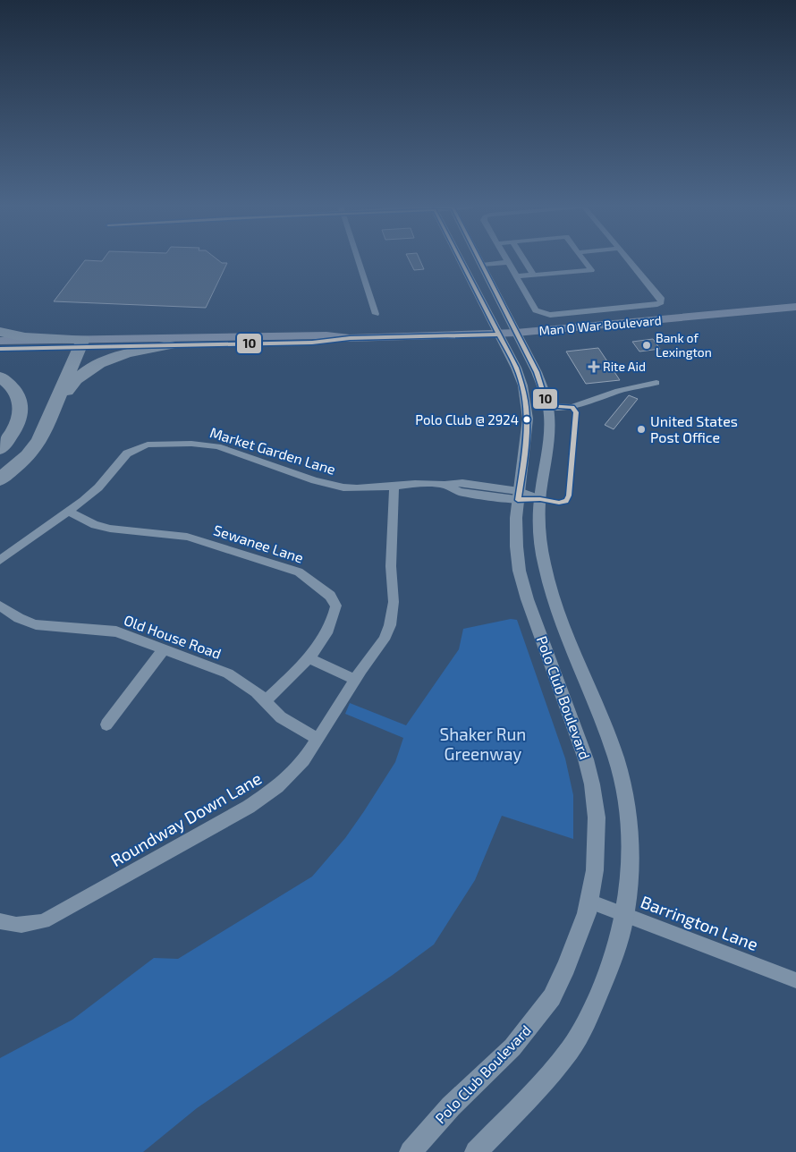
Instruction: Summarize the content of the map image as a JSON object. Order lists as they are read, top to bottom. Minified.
{"streets":{"main road":["Man O War Boulevard"],"street":["Market Garden Lane","Sewanee Lane","Old House Road","Polo Club Boulevard","Roundway Down Lane","Barrington Lane"]},"crossings":[["Man O War Boulevard","Polo Club Boulevard"],["Market Garden Lane","Sewanee Lane"],["Market Garden Lane","Polo Club Boulevard"],["Market Garden Lane","Roundway Down Lane"],["Sewanee Lane","Old House Road"],["Old House Road","Roundway Down Lane"],["Polo Club Boulevard","Barrington Lane"]],"parks":["Shaker Run Greenway"],"places":{"other":["Bank of Lexington","Polo Club @ 2924","United States Post Office"],"health":["Rite Aid"]},"lines":["transit line 10"]}
